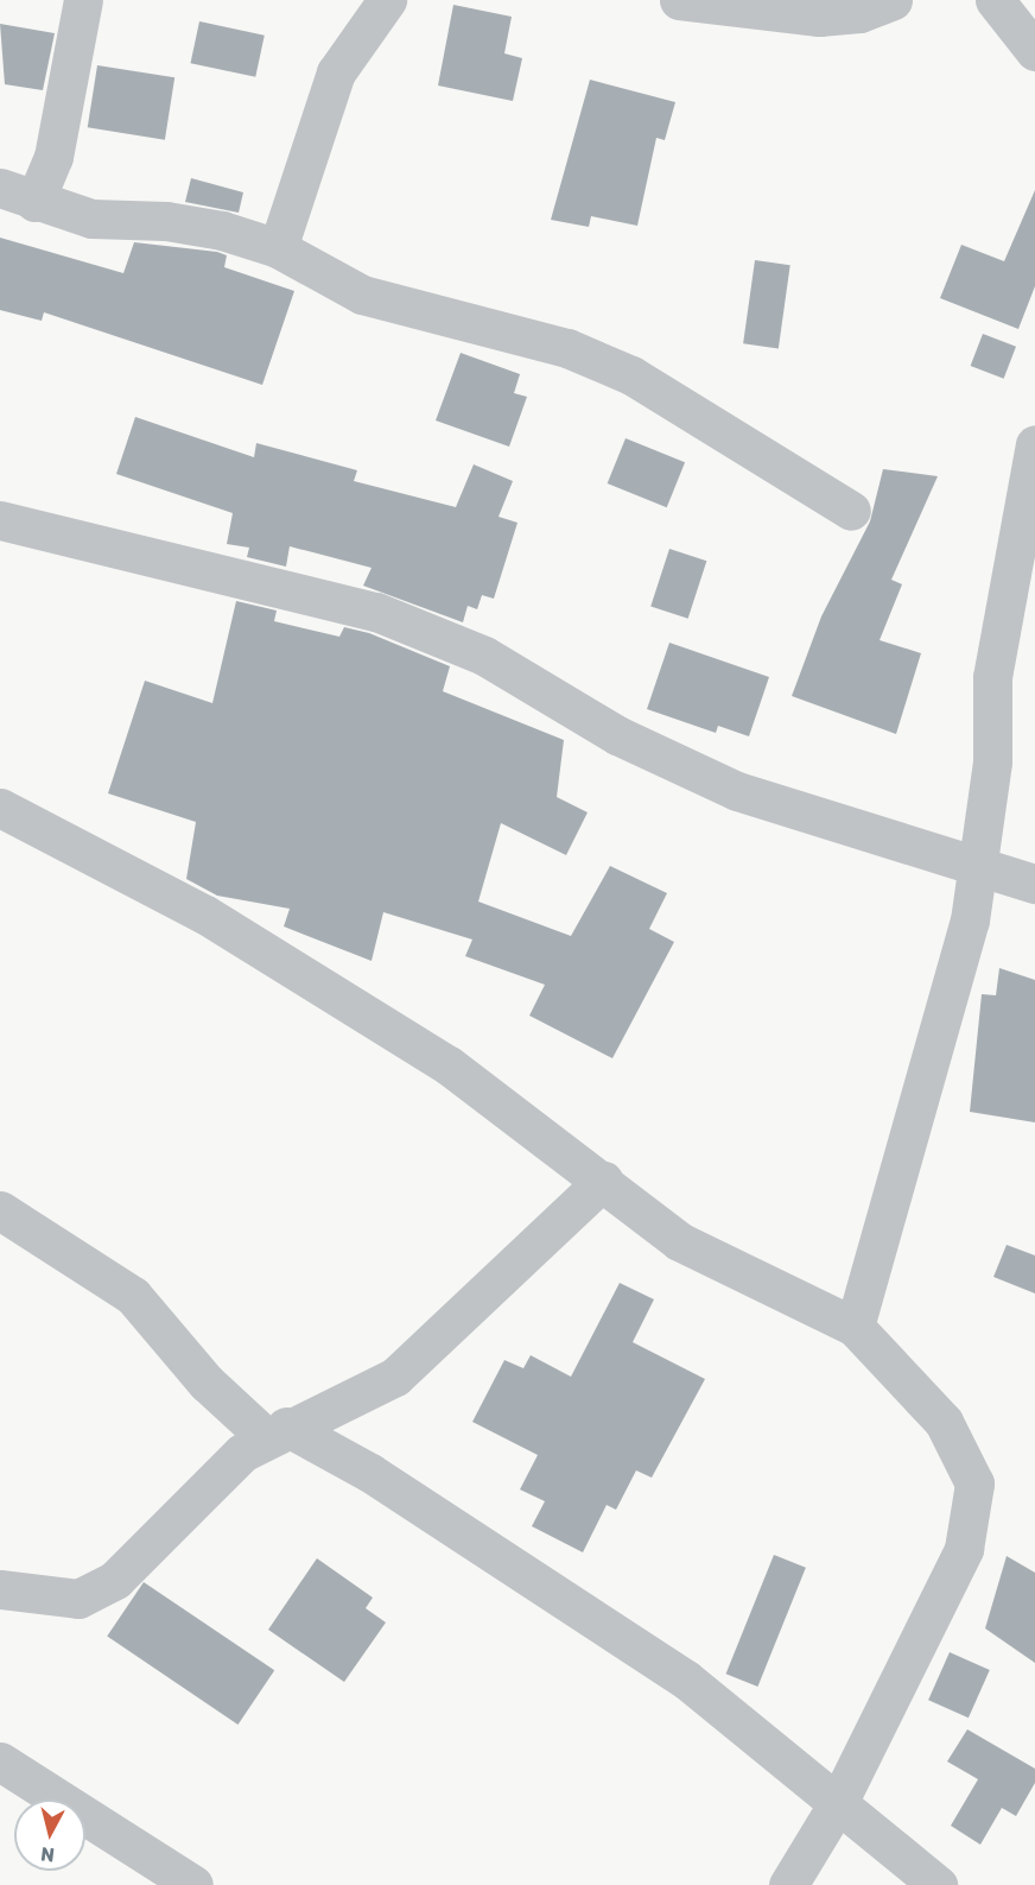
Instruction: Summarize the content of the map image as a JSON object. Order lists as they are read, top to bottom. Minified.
{"north":"bottom"}
